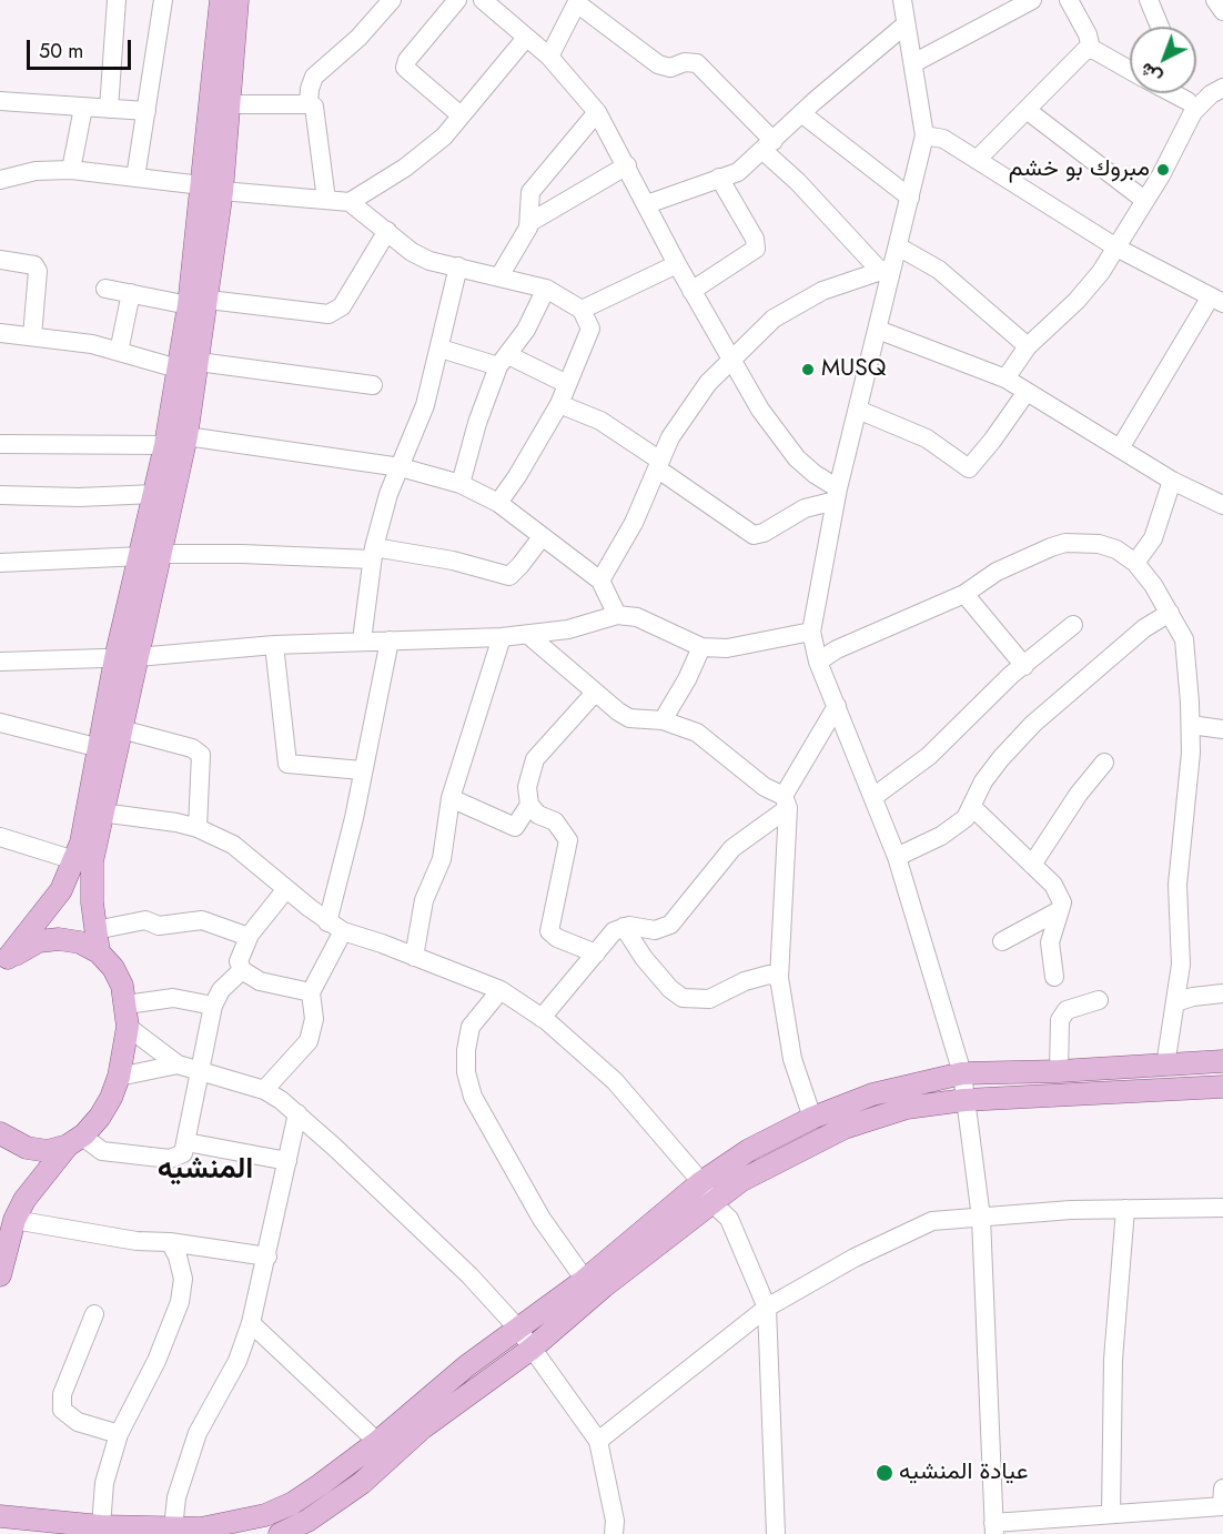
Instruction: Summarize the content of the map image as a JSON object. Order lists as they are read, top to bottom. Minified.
{"districts":["المنشيه"],"places":["مبروك بو خشم","MUSQ","عيادة المنشيه"],"scale_bar":"50 m","north":"bottom left"}
